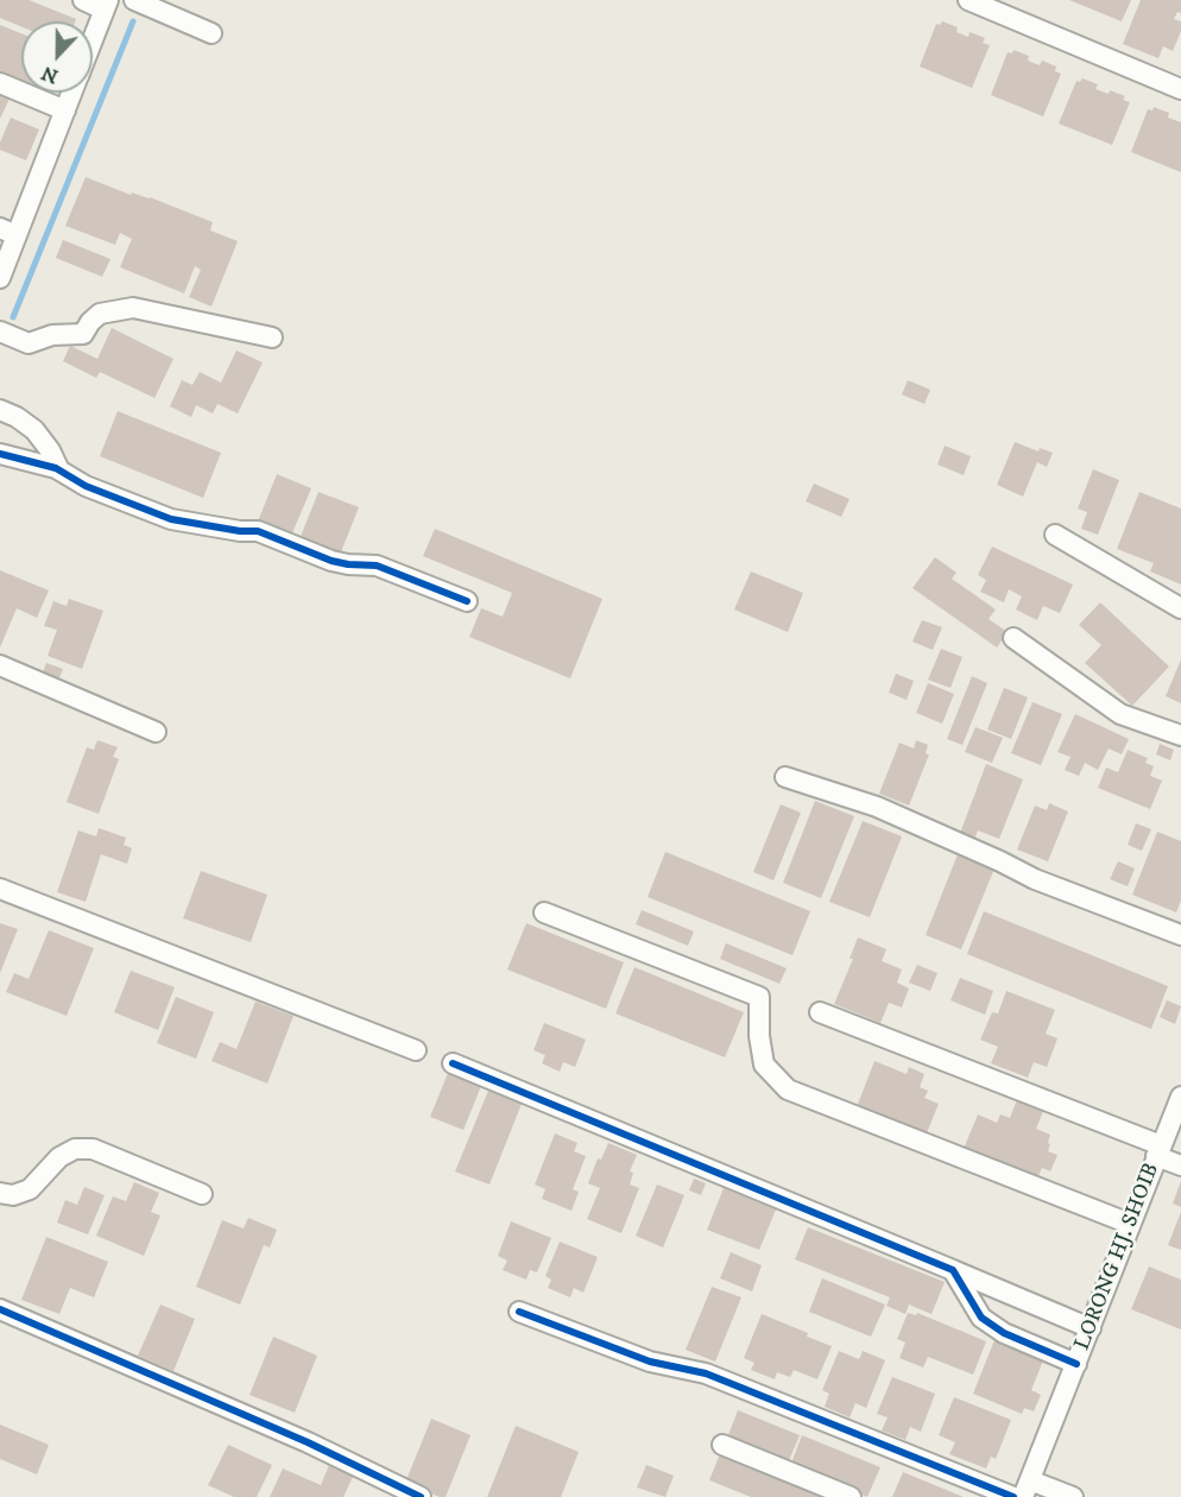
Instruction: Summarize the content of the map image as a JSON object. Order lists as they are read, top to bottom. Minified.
{"streets":{"street":["LORONG HJ. SHOIB"]},"north":"bottom"}
